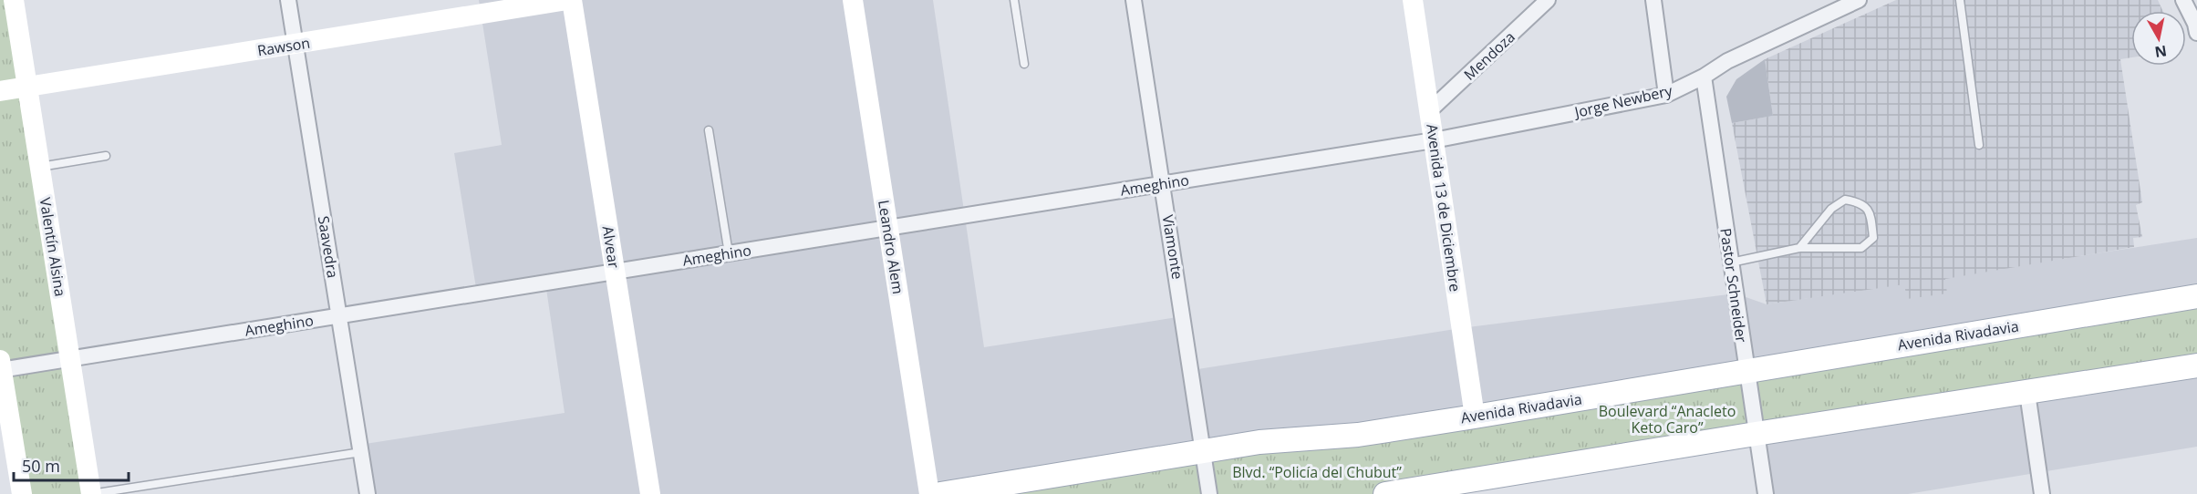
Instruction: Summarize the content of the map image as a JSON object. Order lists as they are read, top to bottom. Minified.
{"streets":{"main road":["Rawson","Avenida 13 de Diciembre","Valentín Alsina","Alvear","Leandro Alem","Avenida Rivadavia"],"street":["Mendoza","Jorge Newbery","Ameghino","Saavedra","Viamonte","Pastor Schneider"]},"crossings":[["Rawson","Valentín Alsina"],["Rawson","Saavedra"],["Rawson","Alvear"],["Mendoza","Avenida 13 de Diciembre"],["Jorge Newbery","Ameghino"],["Jorge Newbery","Avenida 13 de Diciembre"],["Jorge Newbery","Pastor Schneider"],["Ameghino","Avenida 13 de Diciembre"],["Ameghino","Valentín Alsina"],["Ameghino","Saavedra"],["Ameghino","Alvear"],["Ameghino","Leandro Alem"],["Ameghino","Viamonte"],["Avenida 13 de Diciembre","Avenida Rivadavia"],["Viamonte","Avenida Rivadavia"],["Pastor Schneider","Avenida Rivadavia"]],"parks":["Boulevard “Anacleto Keto Caro”","Blvd. “Policía del Chubut”"],"scale_bar":"50 m","north":"bottom"}
